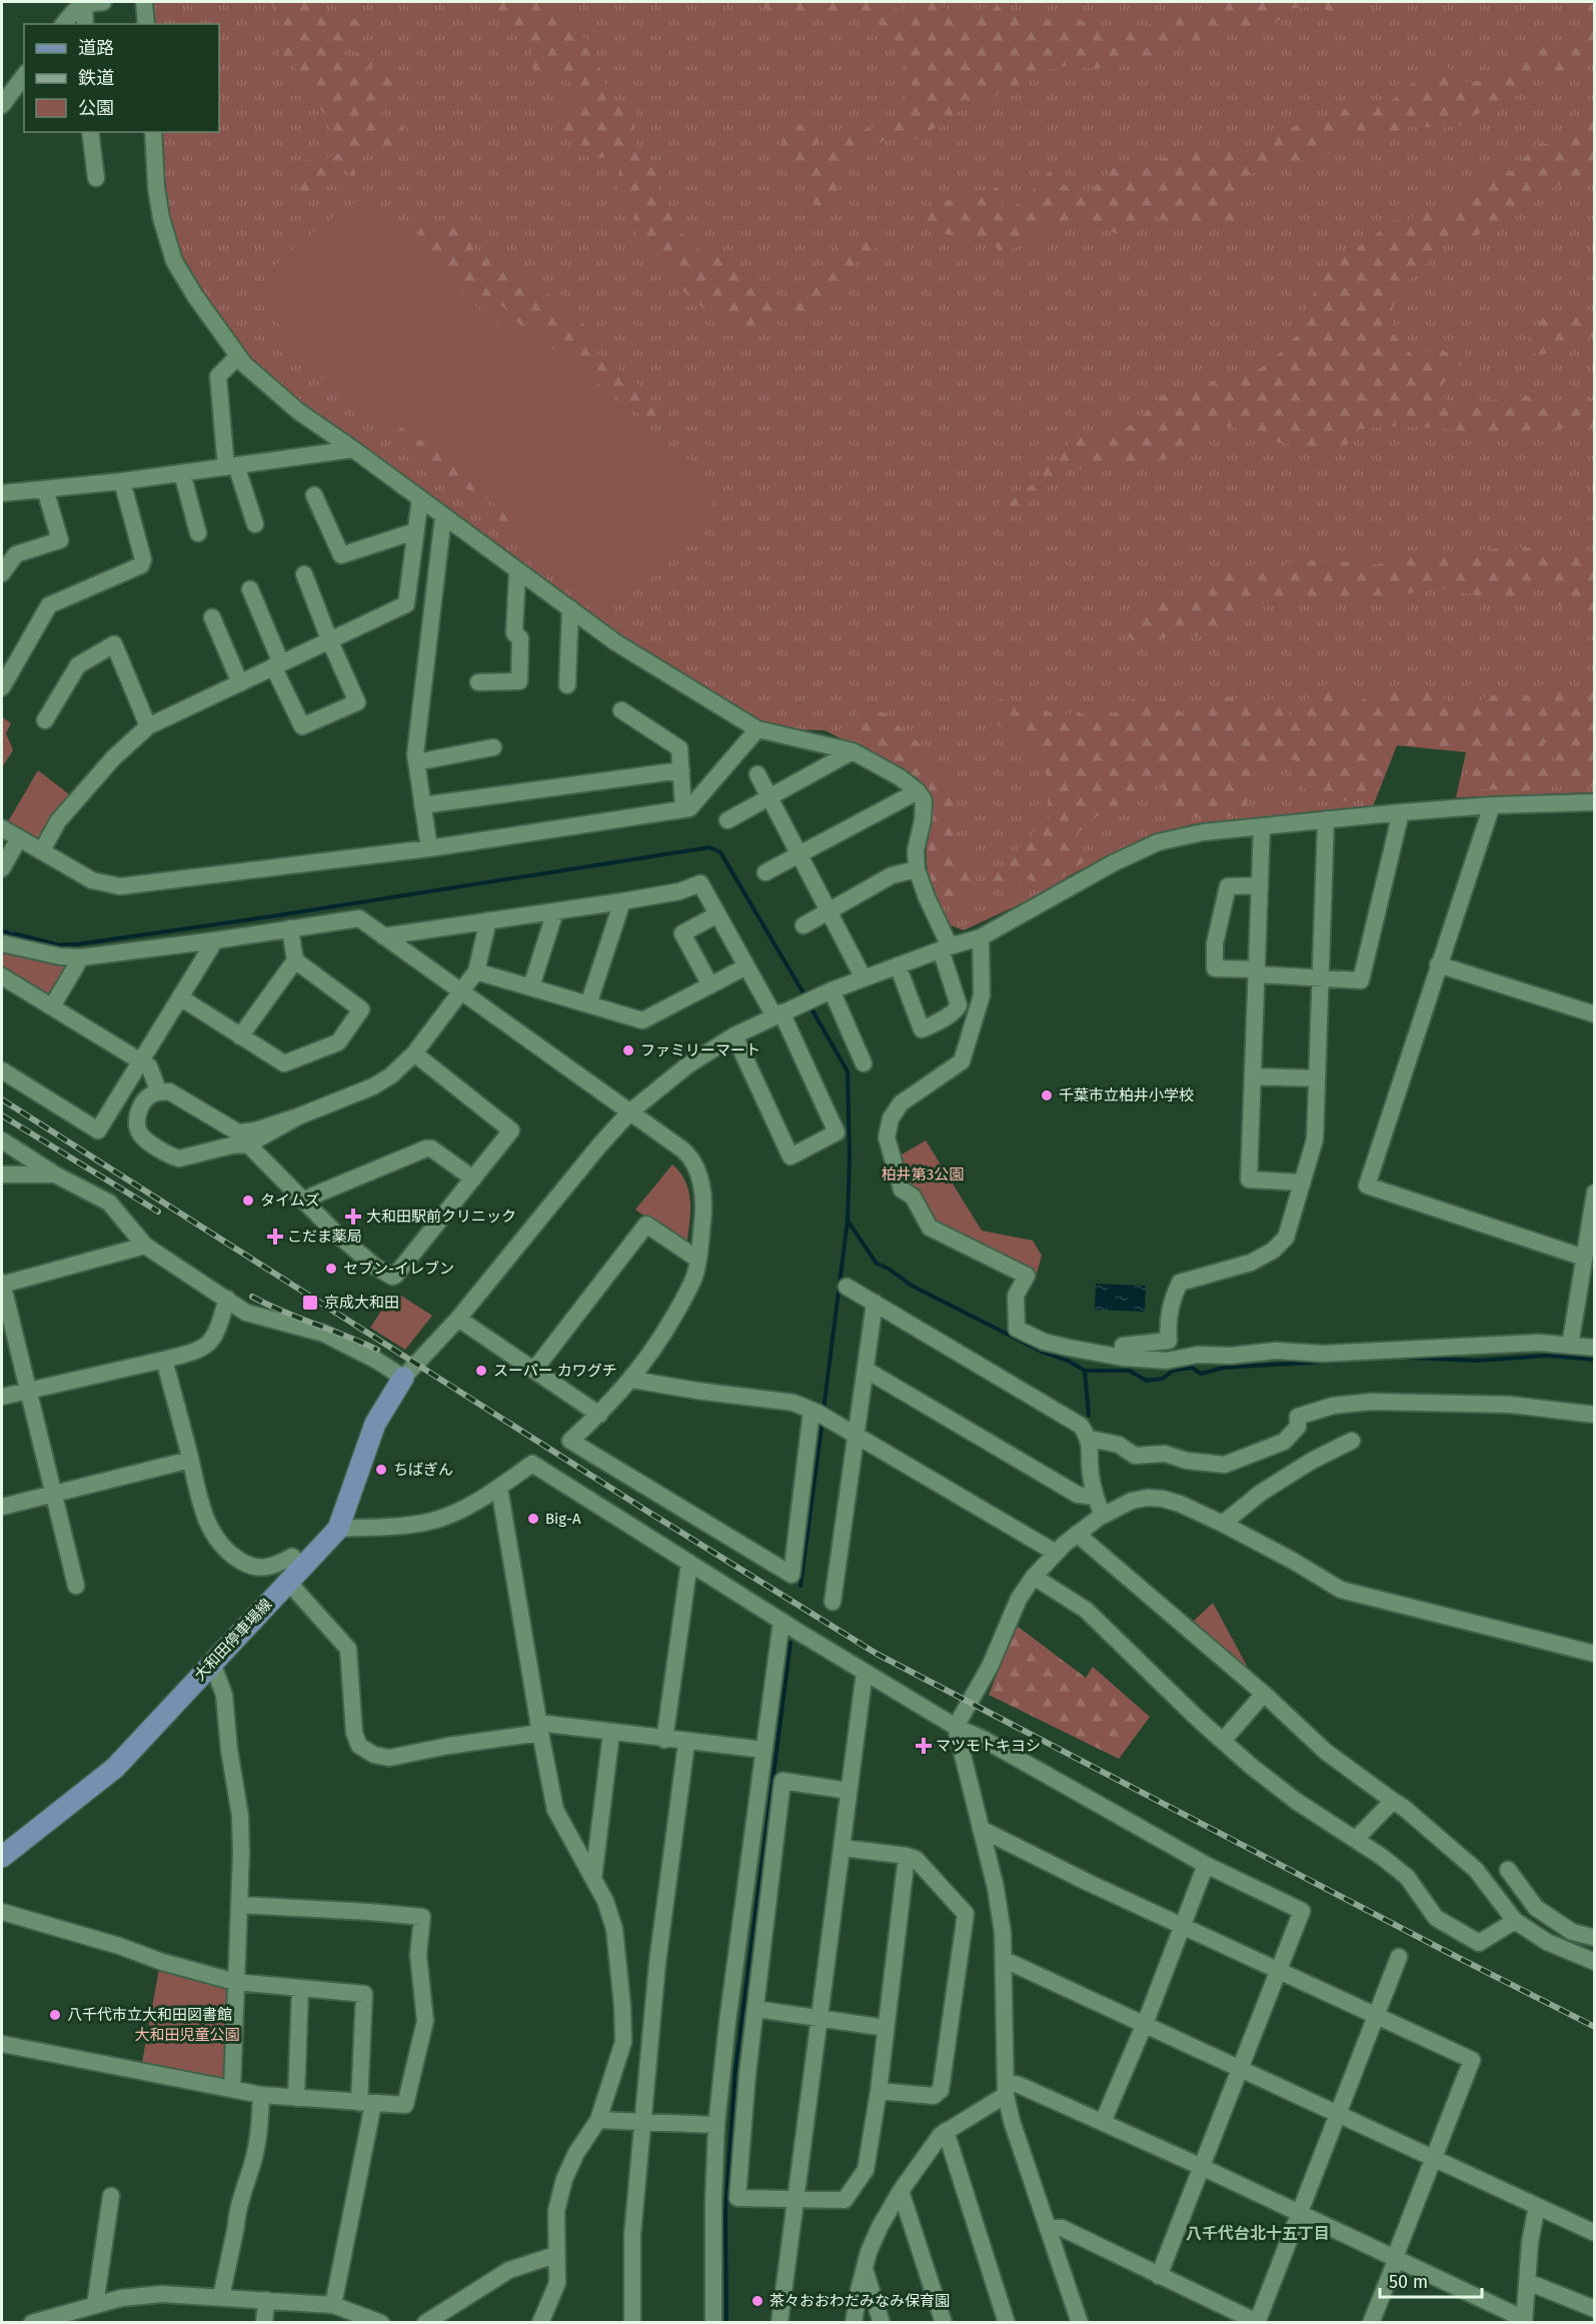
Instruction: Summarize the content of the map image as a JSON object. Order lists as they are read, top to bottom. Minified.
{"streets":{"main road":["大和田停車場線"]},"districts":["八千代台北十五丁目"],"parks":["柏井第3公園","大和田児童公園"],"places":{"other":["ファミリーマート","千葉市立柏井小学校","タイムズ","セブン-イレブン","スーパー カワグチ","ちばぎん","Big-A","八千代市立大和田図書館","茶々おおわだみなみ保育園"],"health":["大和田駅前クリニック","こだま薬局","マツモトキヨシ"],"transit":["京成大和田"]},"legend":["道路","鉄道","公園"],"scale_bar":"50 m"}
